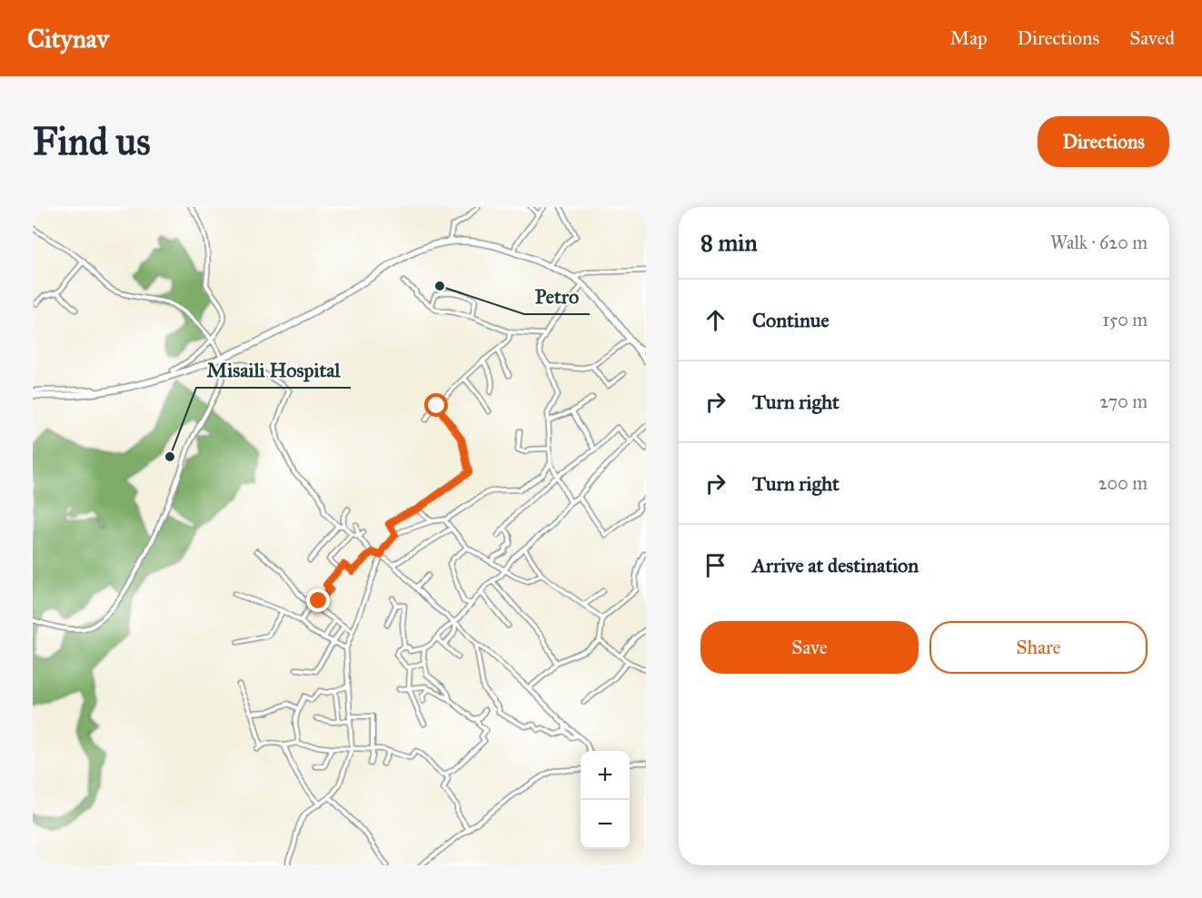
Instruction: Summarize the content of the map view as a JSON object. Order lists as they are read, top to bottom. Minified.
{"places":["Petro","Misaili Hospital"],"page":{"header":"Citynav","nav":["Map","Directions","Saved"],"buttons":["Directions",["Save","Share"]],"title":"Find us","heading":["8 min","Walk · 620 m"],"list":[["Continue","150 m"],["Turn right","270 m"],["Turn right","200 m"],"Arrive at destination"],"map_buttons":["+","−"]}}
